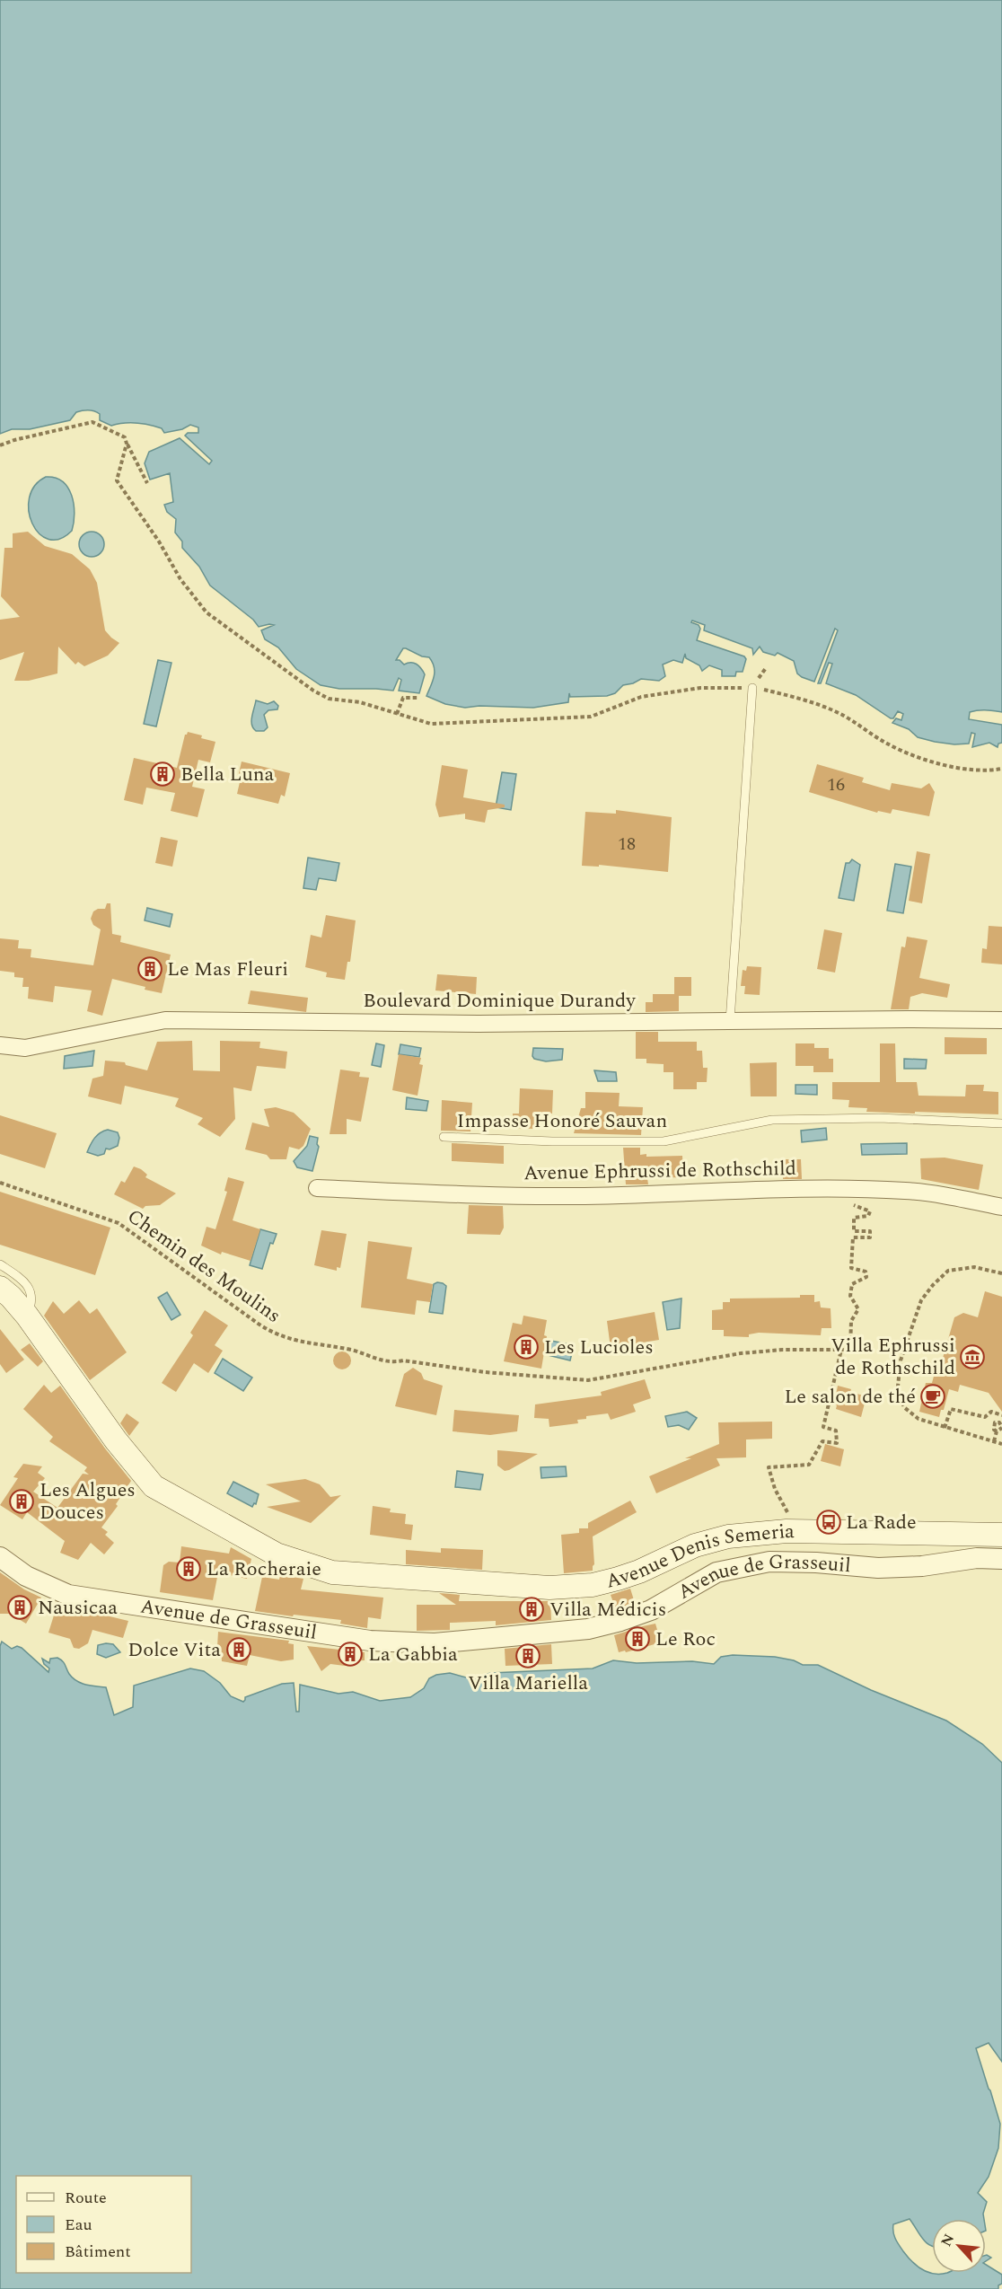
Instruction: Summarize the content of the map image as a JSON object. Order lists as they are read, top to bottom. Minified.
{"streets":{"main road":["Avenue Denis Semeria"],"street":["Boulevard Dominique Durandy","Avenue Ephrussi de Rothschild","Avenue de Grasseuil"],"lane":["Impasse Honoré Sauvan"],"path":["Chemin des Moulins"]},"places":{"building":["Bella Luna","Le Mas Fleuri","Les Lucioles","Les Algues Douces","La Rocheraie","Nausicaa","Villa Médicis","Le Roc","Dolce Vita","La Gabbia","Villa Mariella"],"museum":["Villa Ephrussi de Rothschild"],"cafe":["Le salon de thé"],"bus stop":["La Rade"]},"house_numbers":["16","18"],"legend":["Route","Eau","Bâtiment"],"north":"top left"}
